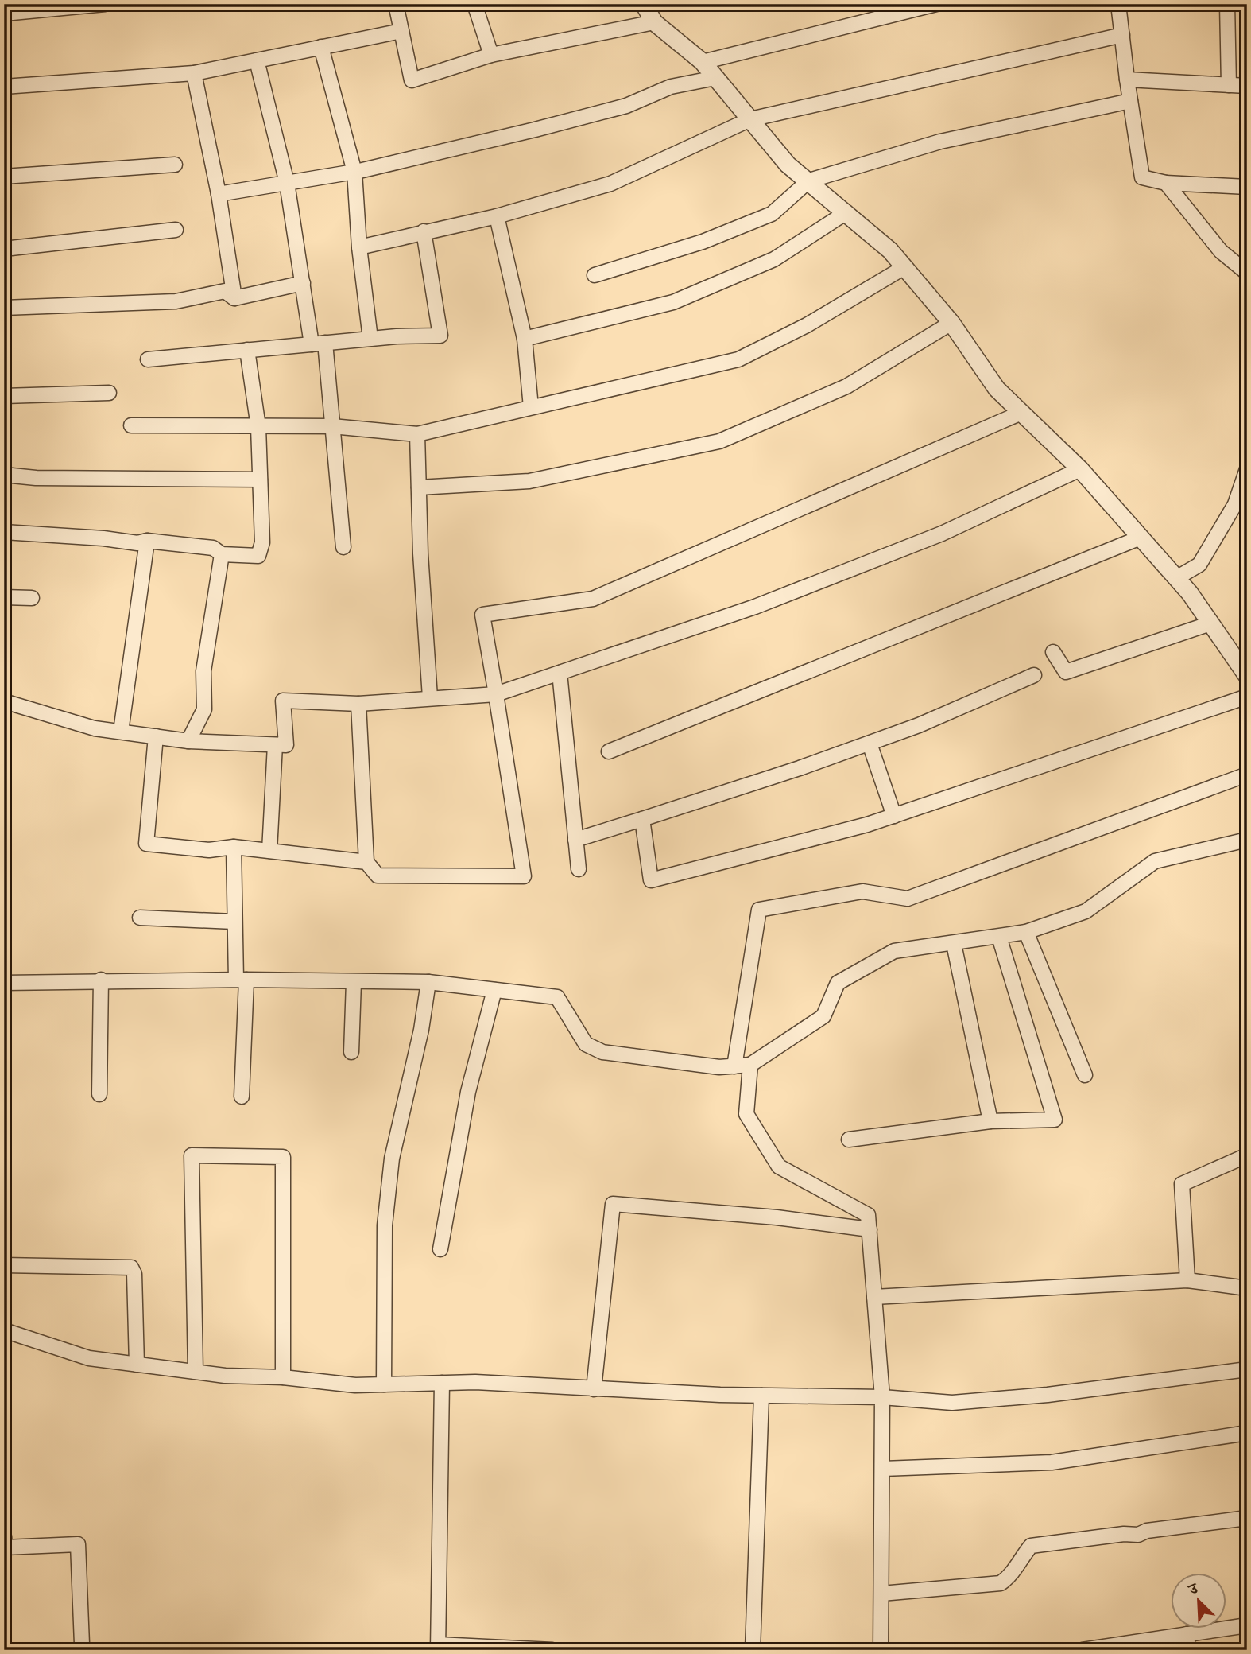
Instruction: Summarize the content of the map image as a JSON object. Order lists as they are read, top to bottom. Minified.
{"north":"top left"}
